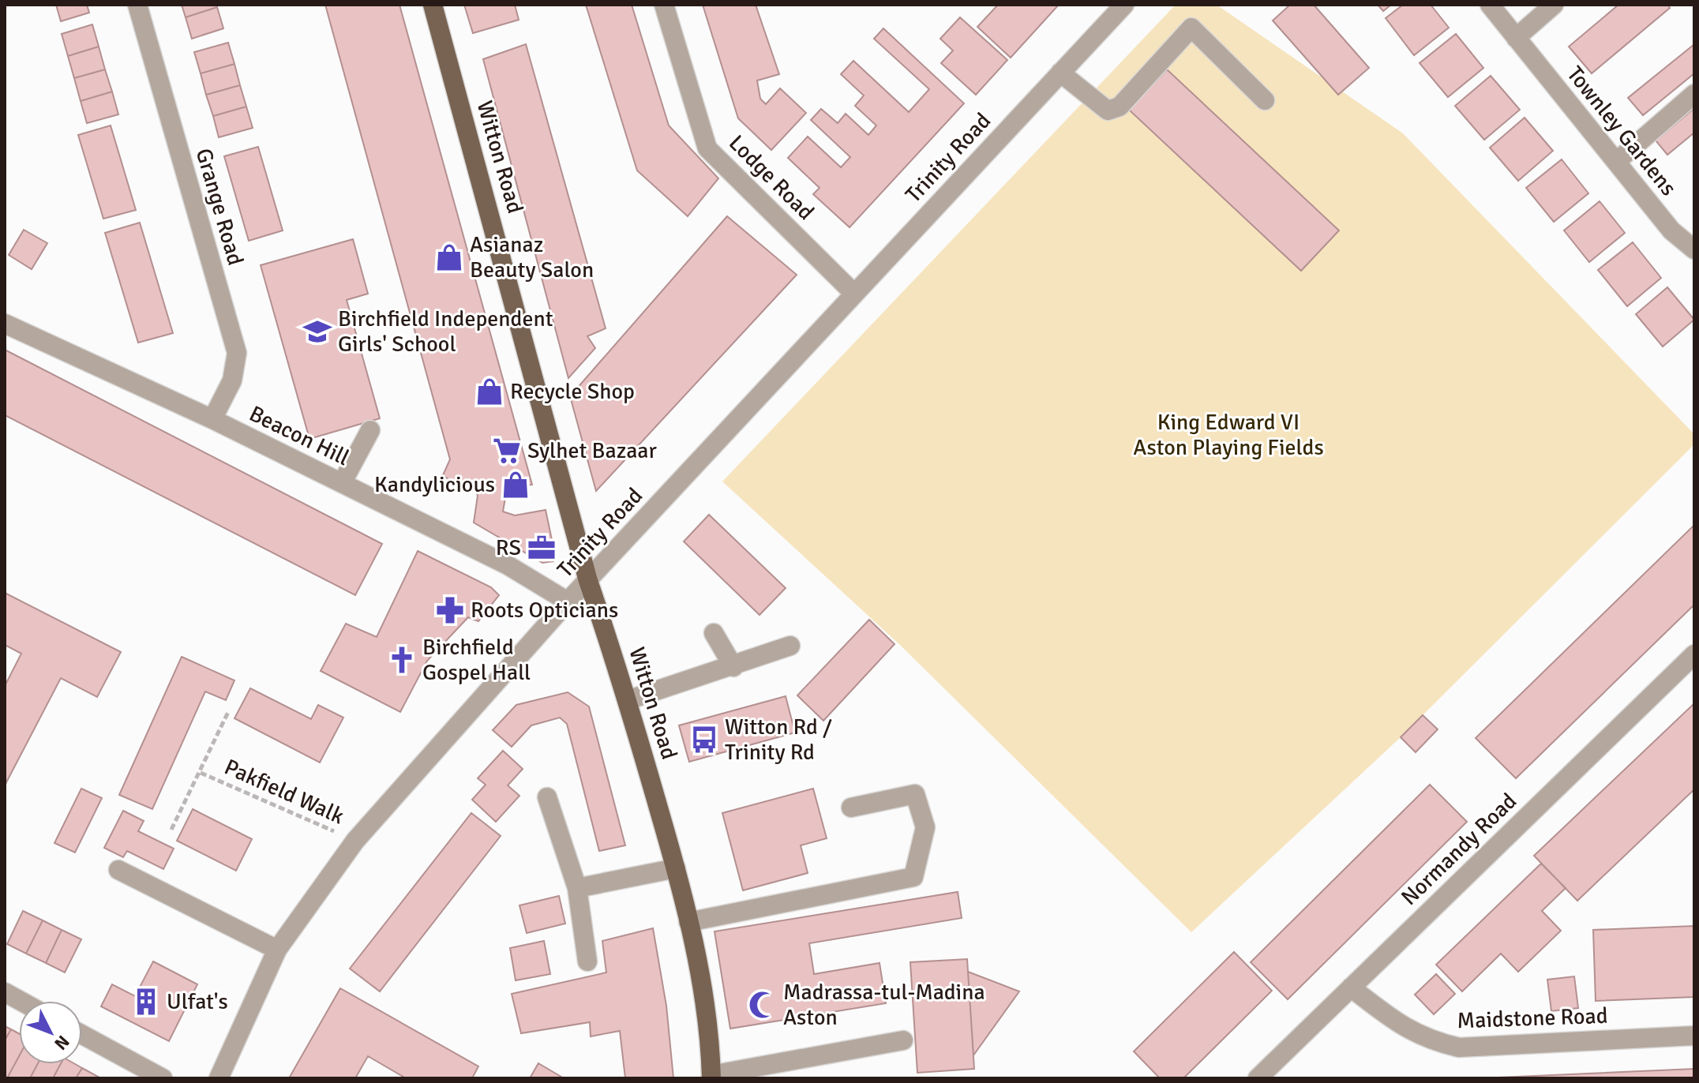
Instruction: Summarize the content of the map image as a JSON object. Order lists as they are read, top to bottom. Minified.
{"streets":{"main road":["Witton Road"],"street":["Townley Gardens","Trinity Road","Lodge Road","Grange Road","Beacon Hill","Normandy Road","Maidstone Road"],"path":["Pakfield Walk"]},"crossings":[["Witton Road","Trinity Road"],["Trinity Road","Lodge Road"],["Trinity Road","Beacon Hill"],["Trinity Road","Pakfield Walk"],["Grange Road","Beacon Hill"],["Normandy Road","Maidstone Road"]],"parks":["King Edward VI Aston Playing Fields"],"places":{"shop":["Asianaz Beauty Salon","Recycle Shop","Kandylicious"],"school or university":["Birchfield Independent Girls' School"],"supermarket":["Sylhet Bazaar"],"office":["RS"],"pharmacy":["Roots Opticians"],"church":["Birchfield Gospel Hall"],"bus stop":["Witton Rd / Trinity Rd"],"building":["Ulfat's"],"mosque":["Madrassa-tul-Madina Aston"]},"north":"bottom right"}
